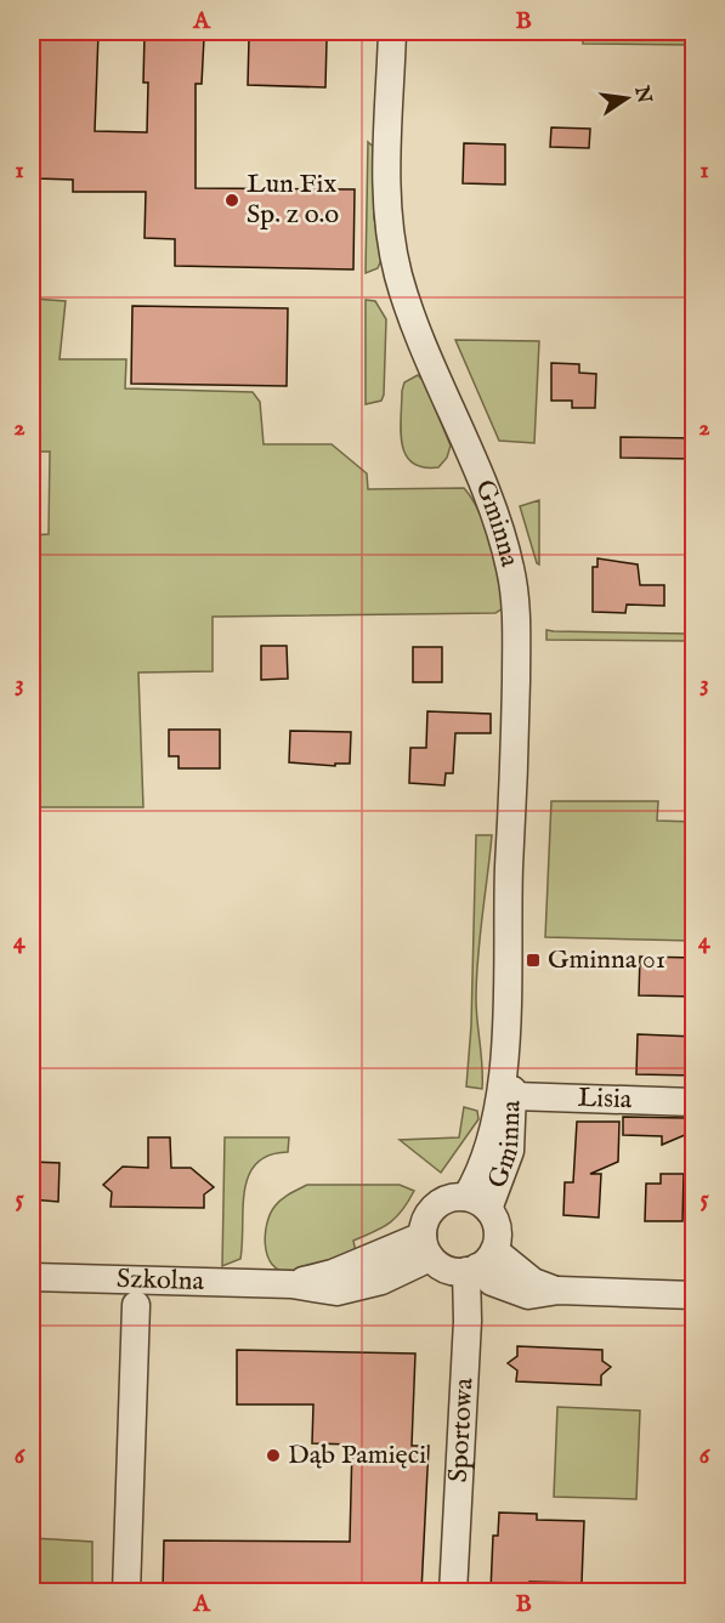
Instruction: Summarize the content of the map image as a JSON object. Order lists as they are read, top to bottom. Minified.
{"streets":{"street":["Gminna","Lisia","Szkolna","Sportowa"]},"crossings":[["Gminna","Lisia"],["Gminna","Szkolna"],["Gminna","Sportowa"],["Szkolna","Sportowa"]],"places":{"other":["Lun Fix Sp. z o.o","Dąb Pamięci"],"transit":["Gminna 01"]},"north":"right","grid":{"columns":["A","B"],"rows":["1","2","3","4","5","6"]}}
